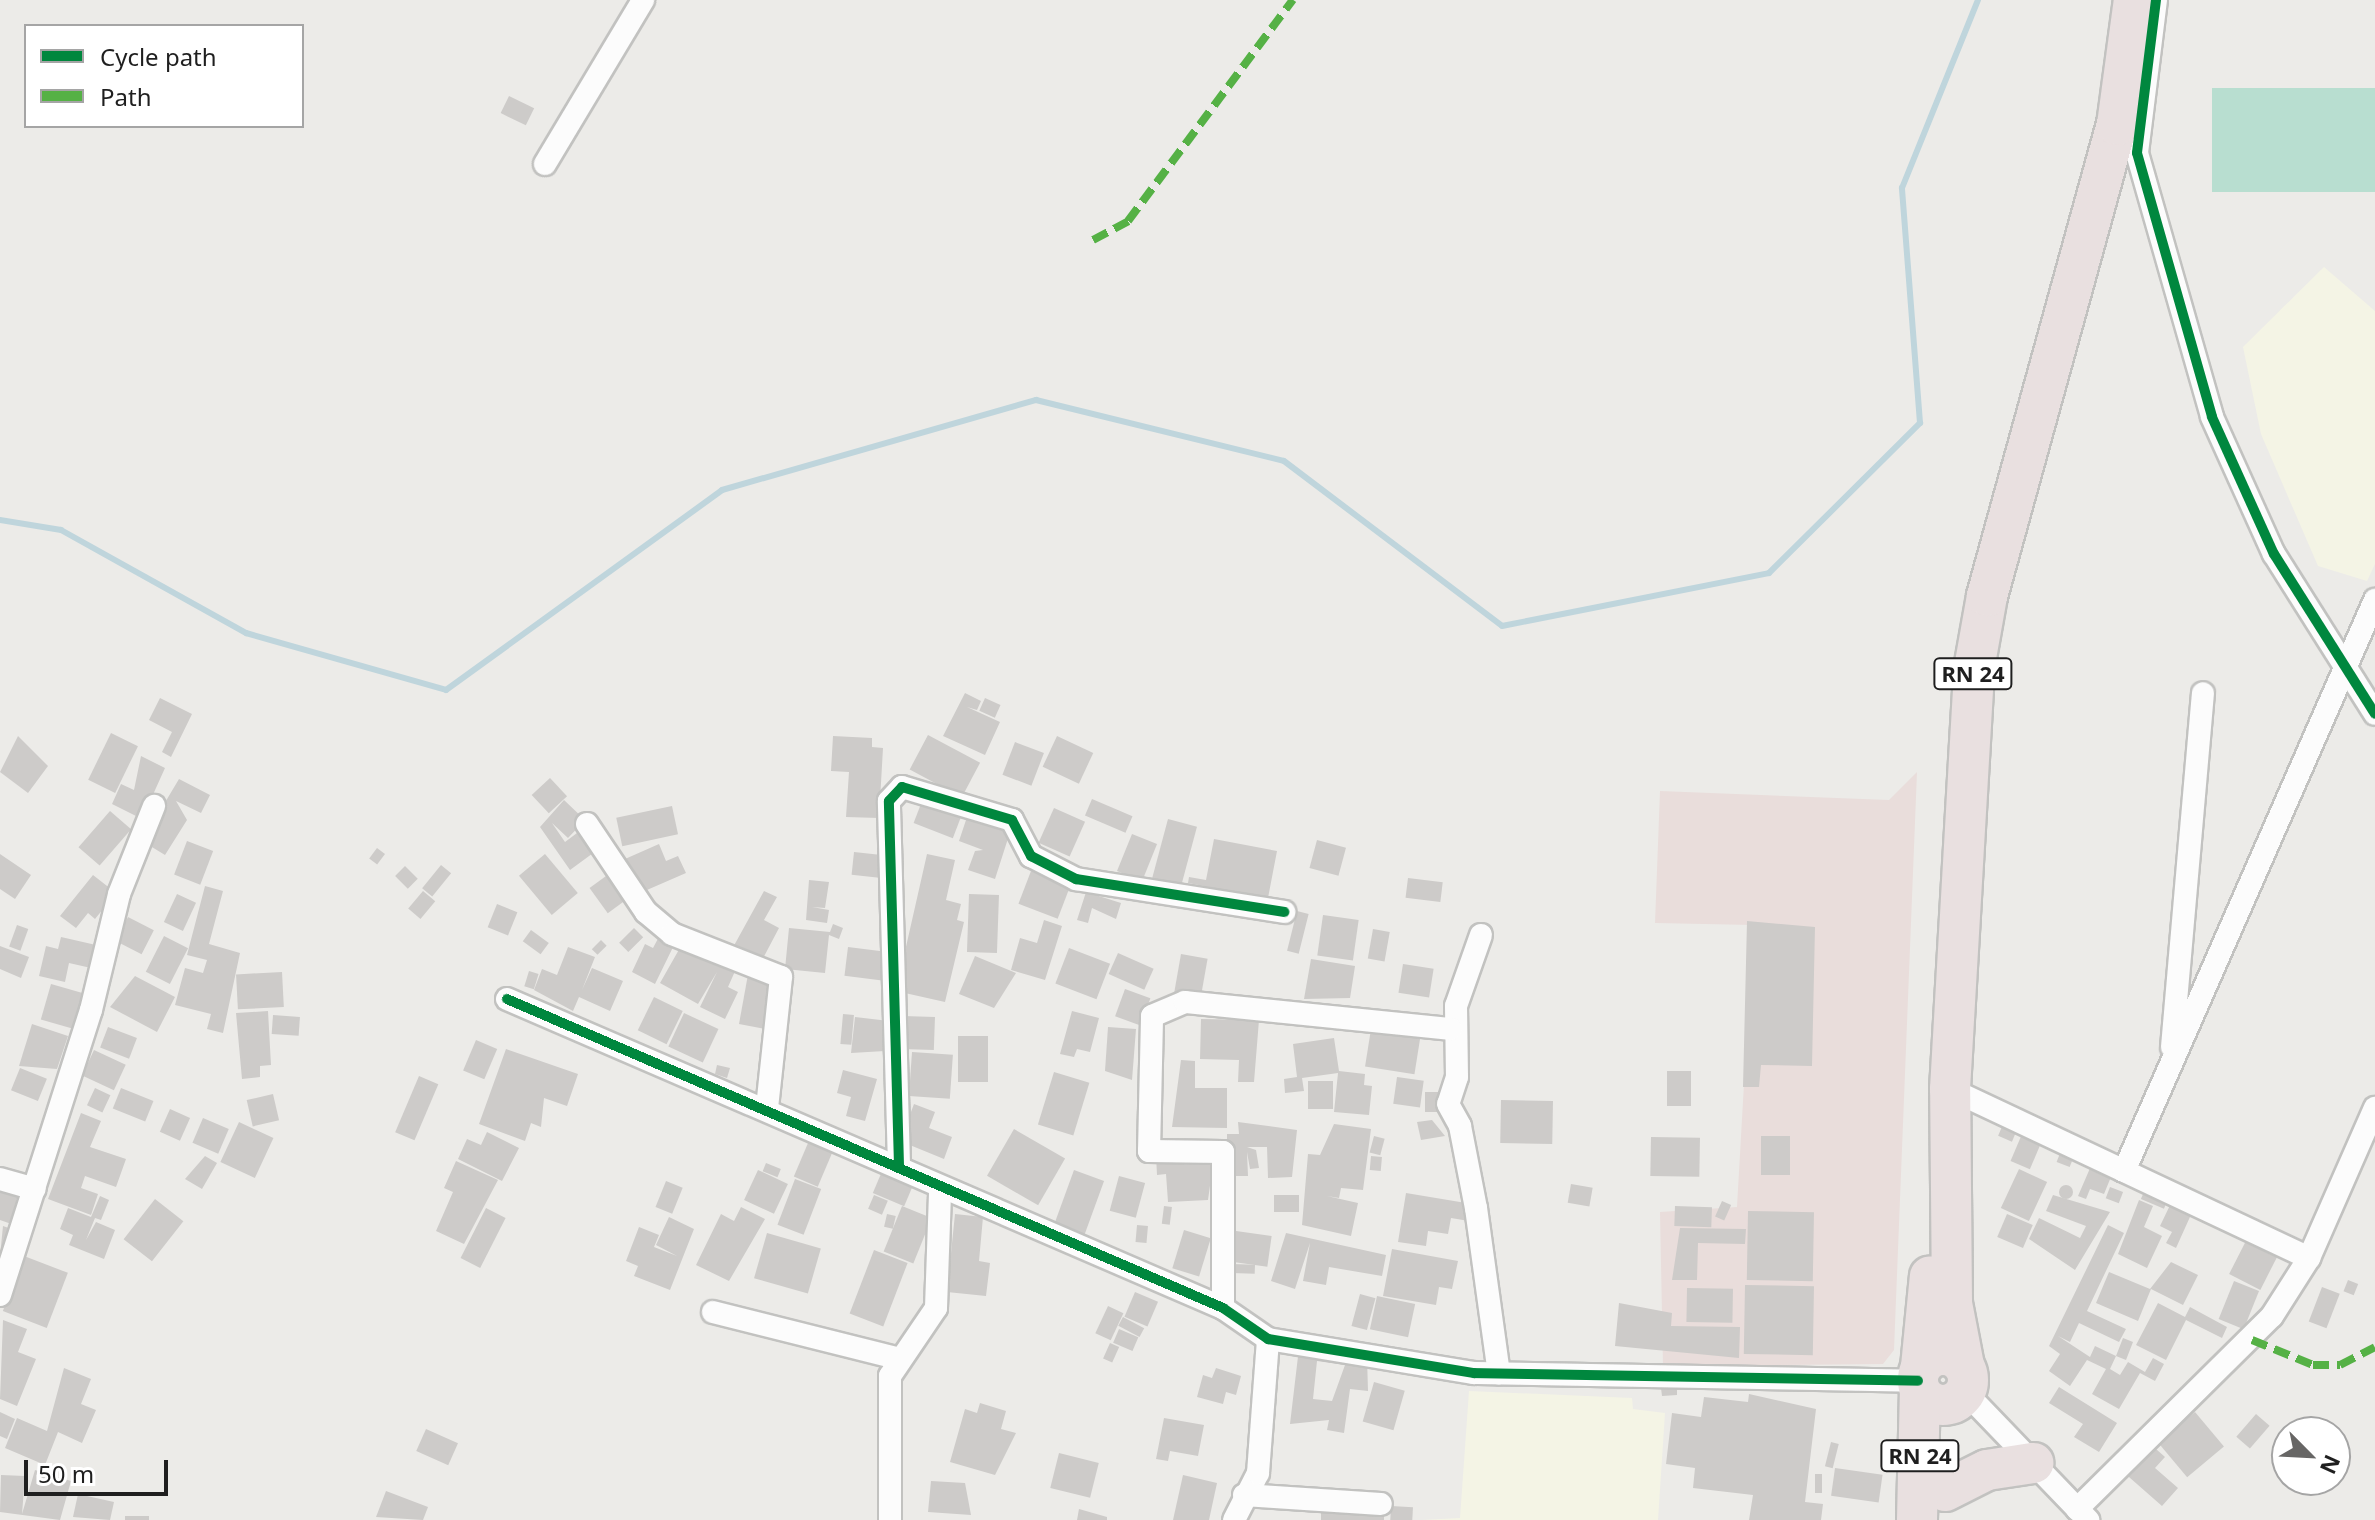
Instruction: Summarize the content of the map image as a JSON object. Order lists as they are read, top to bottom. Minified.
{"streets":{"highway":["RN 24"]},"legend":["Cycle path","Path"],"scale_bar":"50 m","north":"bottom right"}
